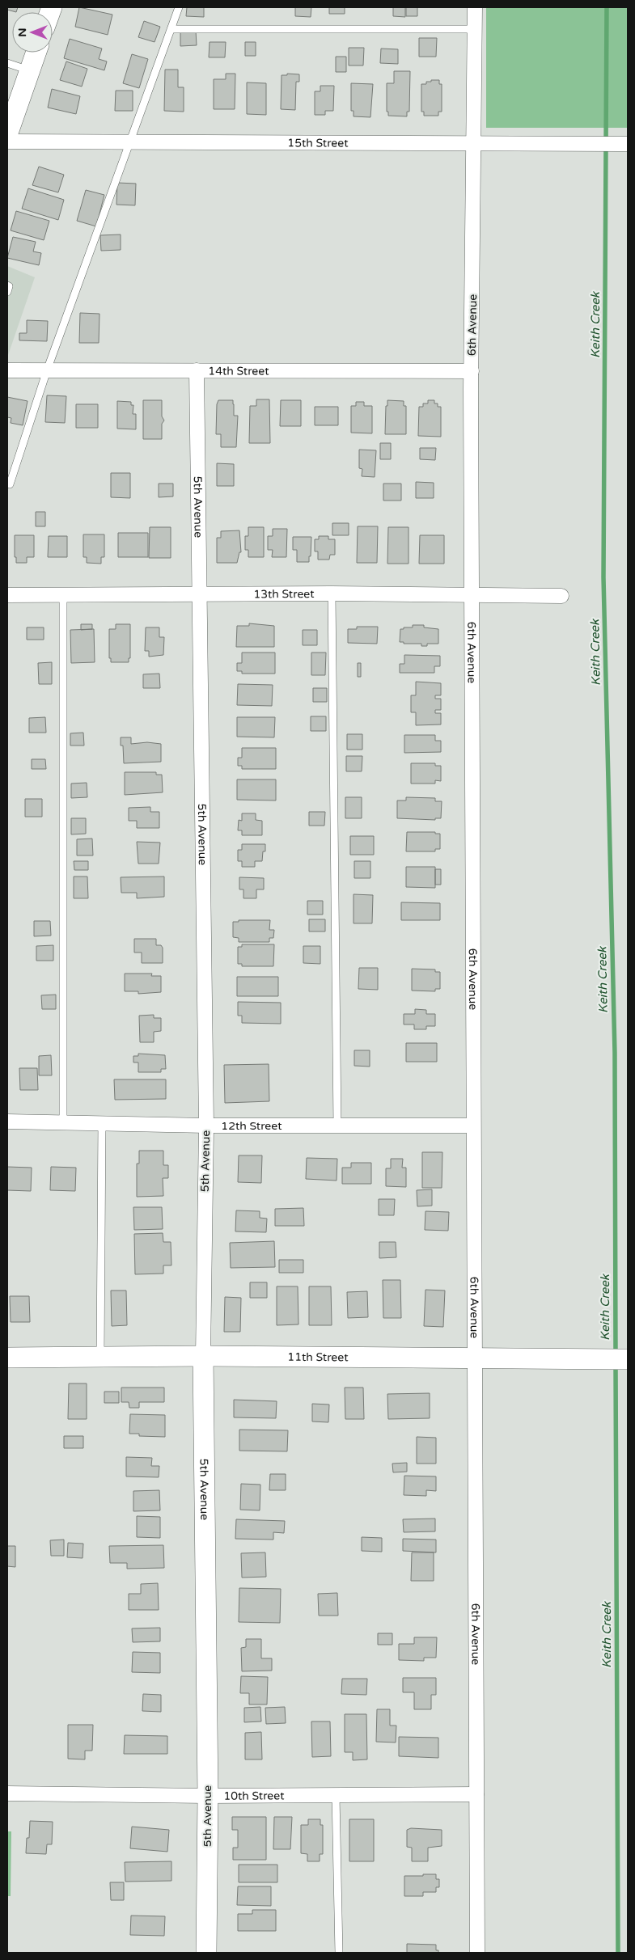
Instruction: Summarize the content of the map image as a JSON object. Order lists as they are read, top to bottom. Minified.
{"streets":{"main road":["5th Avenue","11th Street"],"street":["15th Street","6th Avenue","14th Street","13th Street","12th Street","10th Street"]},"crossings":[["15th Street","6th Avenue"],["6th Avenue","14th Street"],["6th Avenue","13th Street"],["6th Avenue","12th Street"],["6th Avenue","11th Street"],["6th Avenue","10th Street"],["14th Street","5th Avenue"],["5th Avenue","13th Street"],["5th Avenue","12th Street"],["5th Avenue","11th Street"],["5th Avenue","10th Street"]],"water":["Keith Creek"],"north":"left"}
